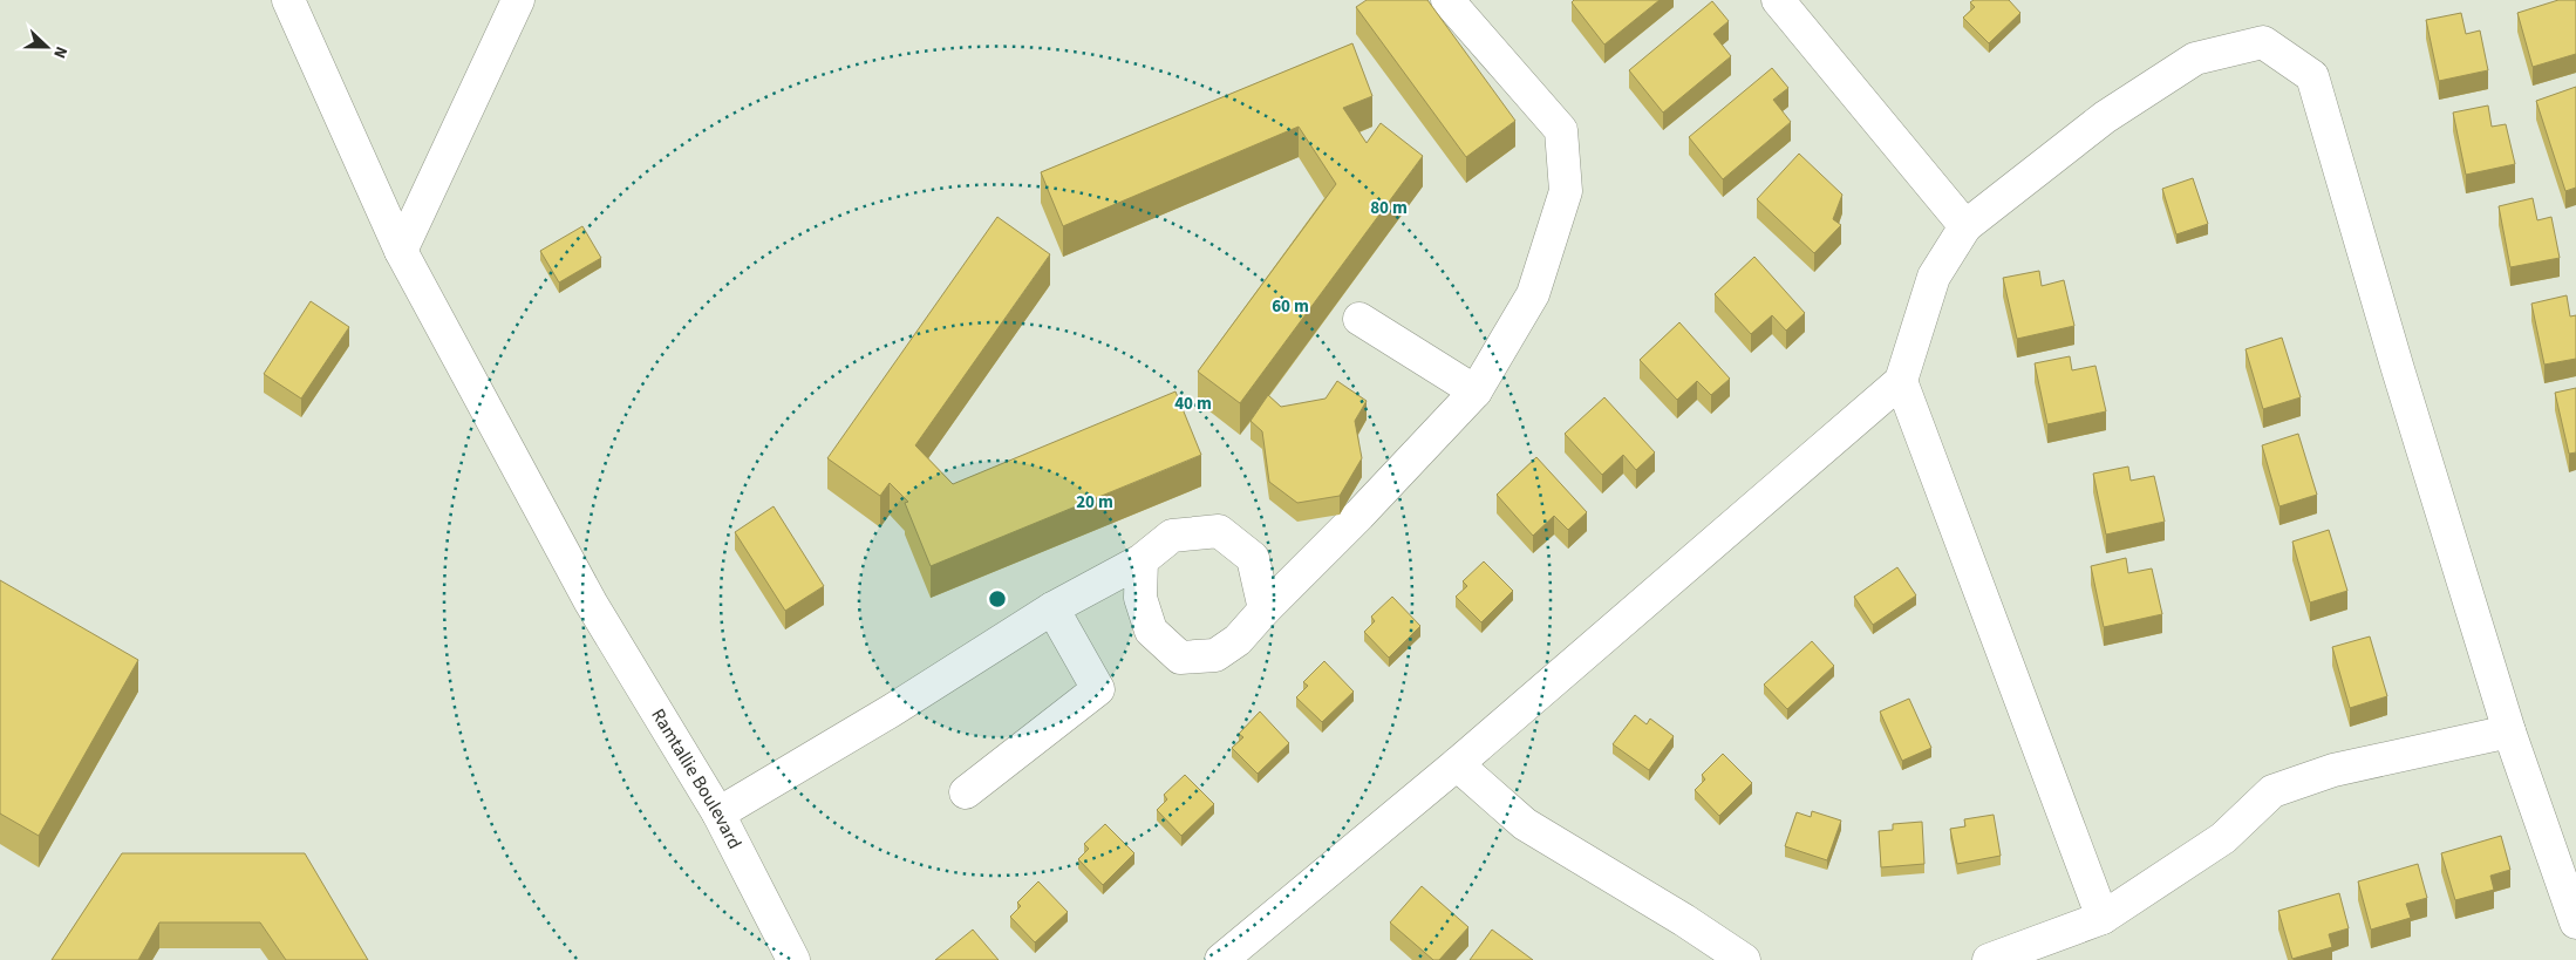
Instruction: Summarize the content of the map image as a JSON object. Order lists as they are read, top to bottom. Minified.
{"streets":{"street":["Ramtallie Boulevard"]},"north":"right","rings":["80 m","60 m","40 m","20 m"]}
